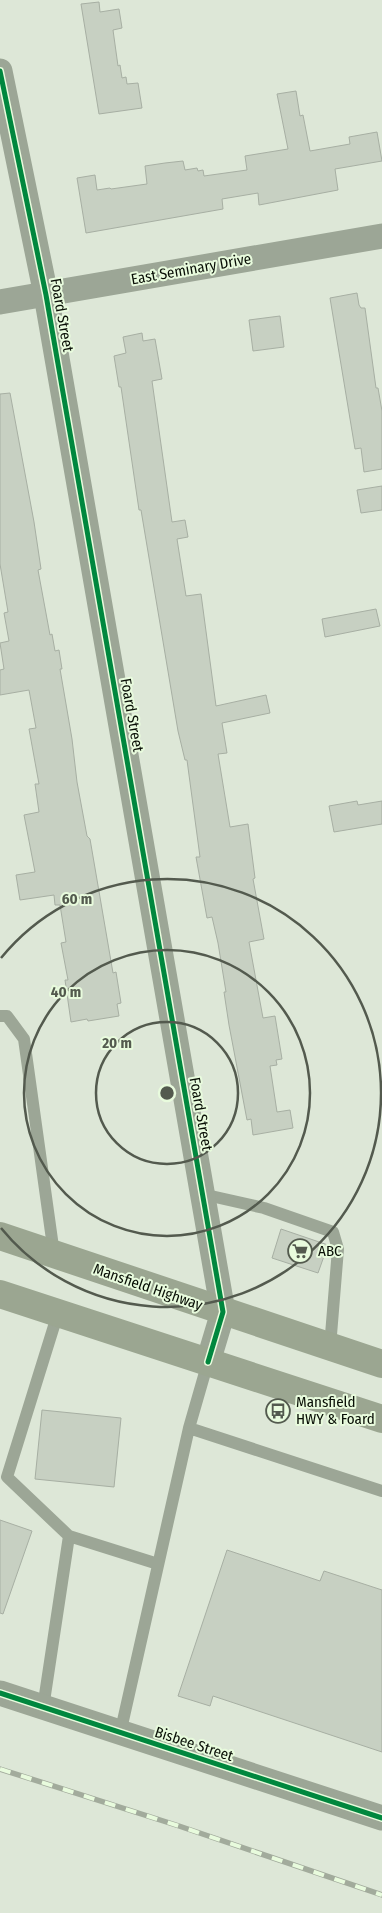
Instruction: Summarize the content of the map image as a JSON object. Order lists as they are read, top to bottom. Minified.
{"streets":{"main road":["Mansfield Highway"],"street":["East Seminary Drive","Foard Street","Bisbee Street"]},"crossings":[["East Seminary Drive","Foard Street"],["Foard Street","Mansfield Highway"]],"places":{"supermarket":["ABC"],"bus stop":["Mansfield HWY & Foard"]},"rings":["60 m","40 m","20 m"]}
